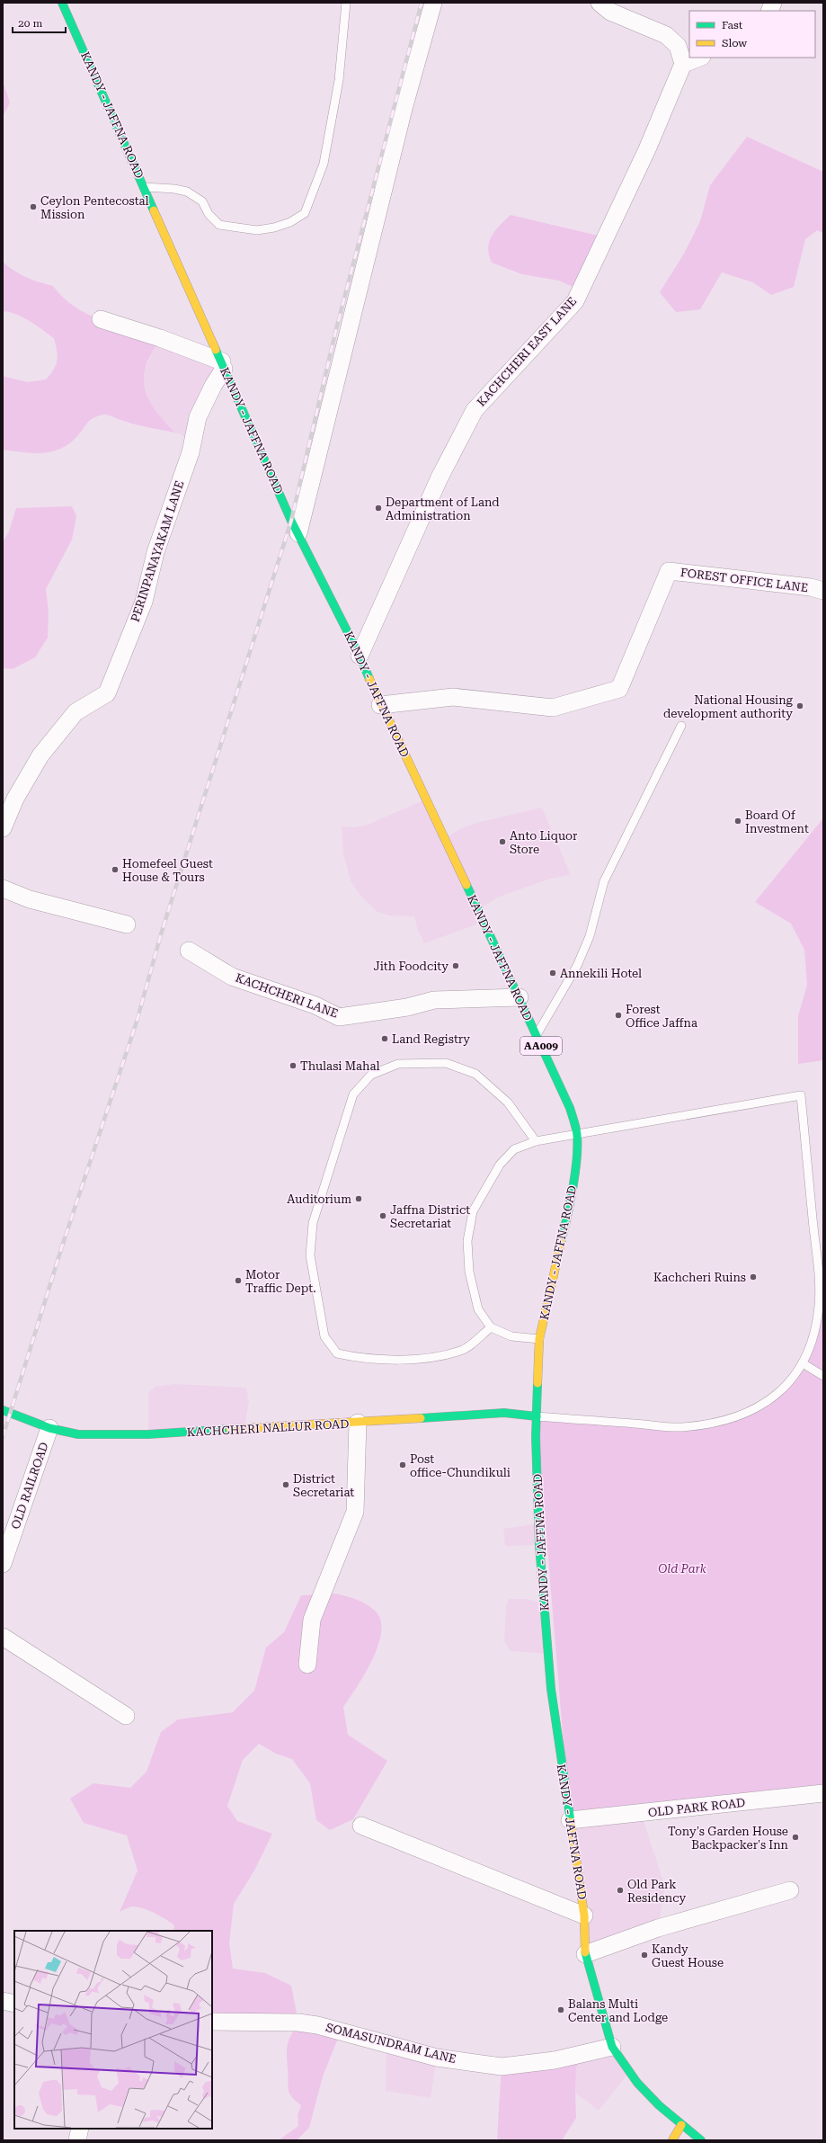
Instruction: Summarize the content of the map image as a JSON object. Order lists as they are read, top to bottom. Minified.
{"streets":{"main road":["KANDY - JAFFNA ROAD","AA009","KACHCHERI NALLUR ROAD"],"street":["KACHCHERI EAST LANE","PERINPANAYAKAM LANE","FOREST OFFICE LANE","KACHCHERI LANE","OLD RAILROAD","OLD PARK ROAD","SOMASUNDRAM LANE"]},"crossings":[["KANDY - JAFFNA ROAD","KACHCHERI EAST LANE"],["KANDY - JAFFNA ROAD","PERINPANAYAKAM LANE"],["KANDY - JAFFNA ROAD","FOREST OFFICE LANE"],["KANDY - JAFFNA ROAD","KACHCHERI LANE"],["KANDY - JAFFNA ROAD","KACHCHERI NALLUR ROAD"],["KANDY - JAFFNA ROAD","OLD PARK ROAD"],["KANDY - JAFFNA ROAD","SOMASUNDRAM LANE"],["KACHCHERI NALLUR ROAD","OLD RAILROAD"]],"parks":["Old Park"],"places":["Ceylon Pentecostal Mission","Department of Land Administration","National Housing development authority","Board Of Investment","Anto Liquor Store","Homefeel Guest House & Tours","Jith Foodcity","Annekili Hotel","Forest Office Jaffna","Land Registry","Thulasi Mahal","Auditorium","Jaffna District Secretariat","Kachcheri Ruins","Motor Traffic Dept.","Post office-Chundikuli","District Secretariat","Tony's Garden House Backpacker's Inn","Old Park Residency","Kandy Guest House","Balans Multi Center and Lodge"],"legend":["Fast","Slow"],"scale_bar":"20 m"}
